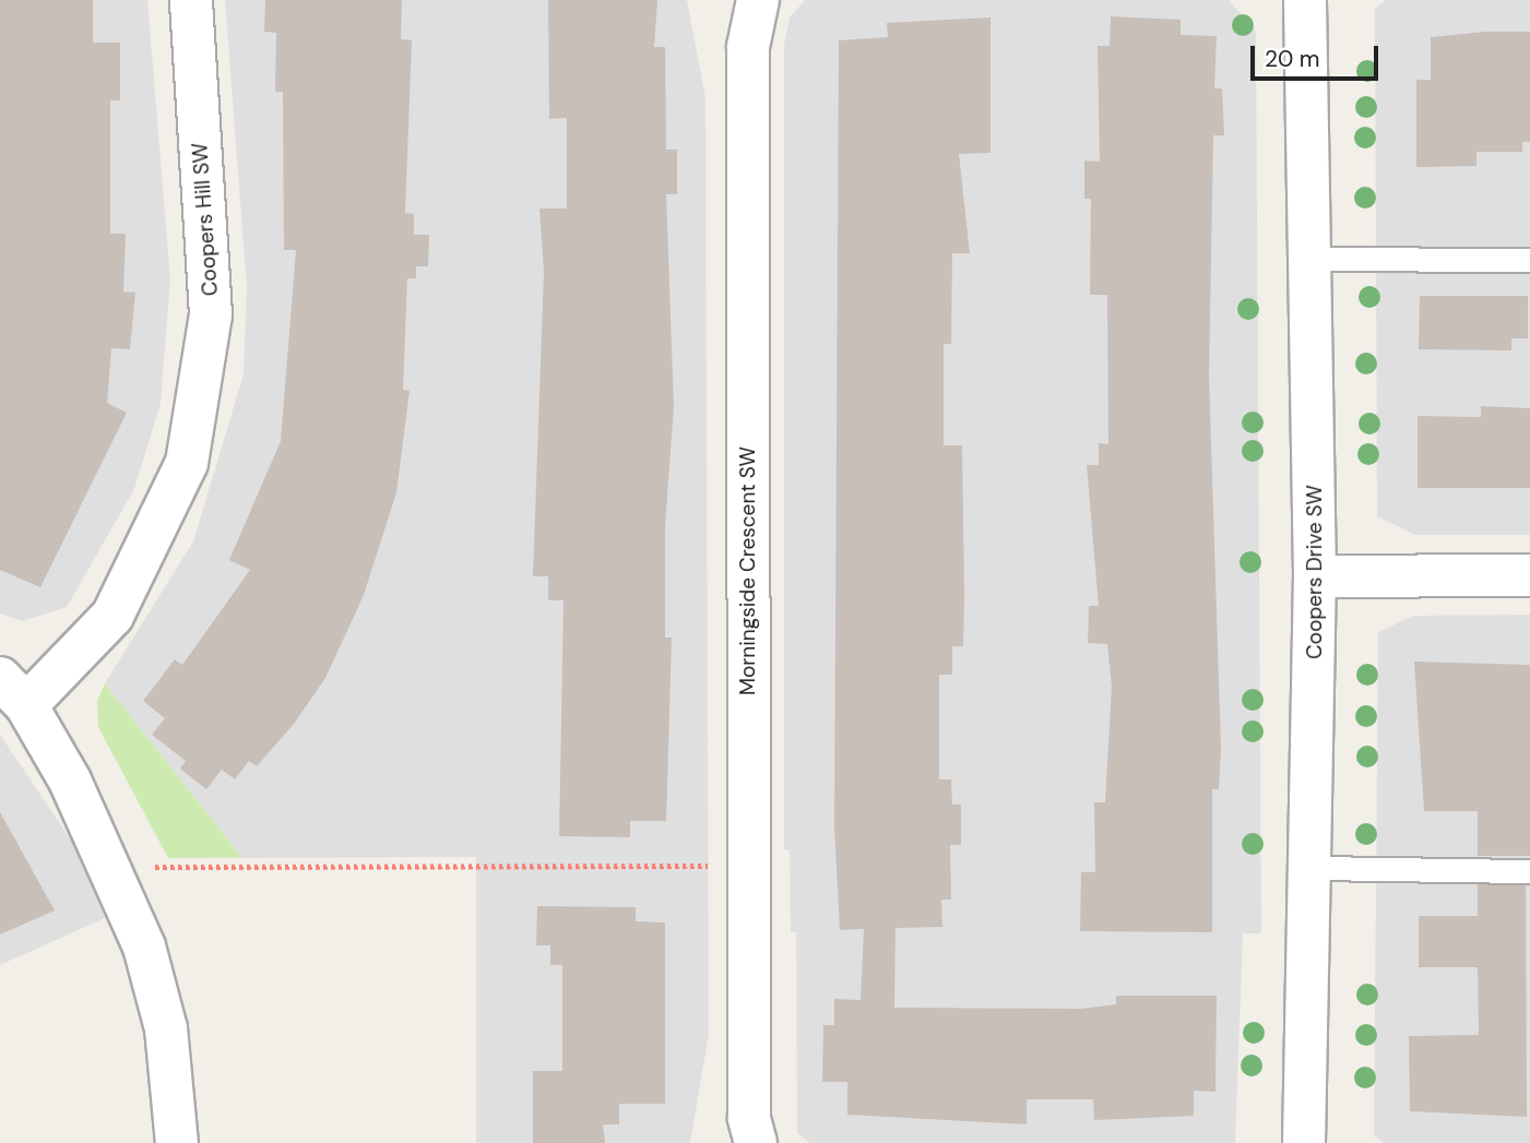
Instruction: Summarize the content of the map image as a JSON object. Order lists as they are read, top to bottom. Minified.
{"streets":{"street":["Coopers Hill SW","Morningside Crescent SW","Coopers Drive SW"]},"scale_bar":"20 m"}
